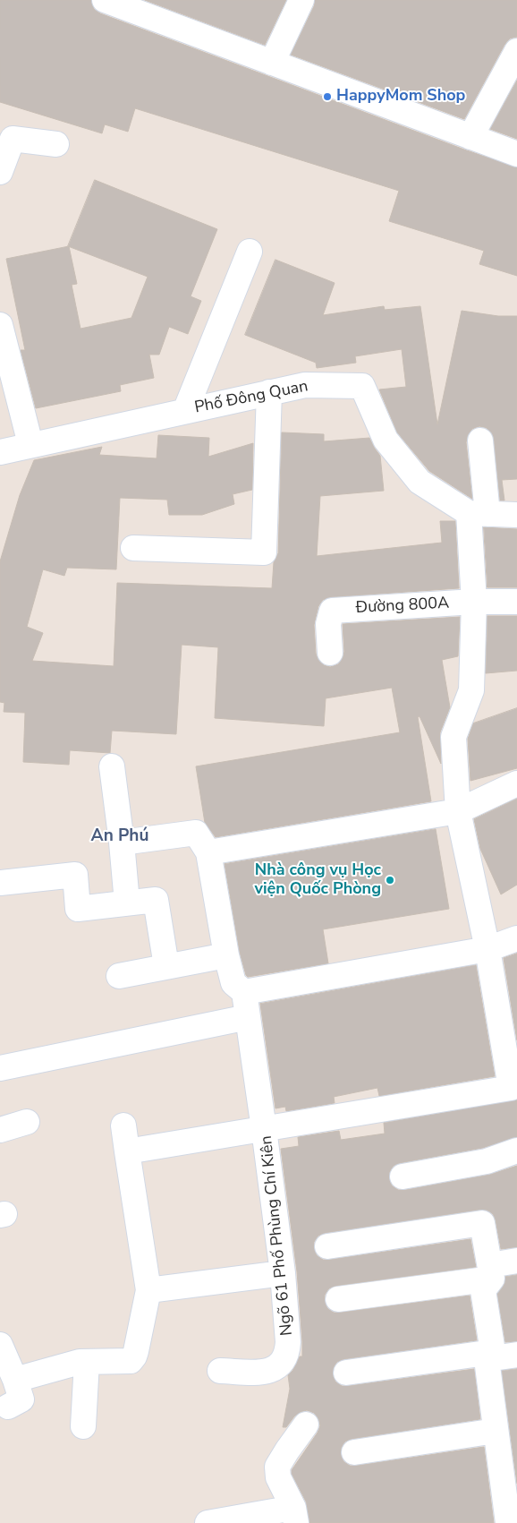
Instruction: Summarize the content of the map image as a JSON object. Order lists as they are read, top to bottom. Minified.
{"streets":{"street":["Phố Đông Quan","Đường 800A","Ngõ 61 Phố Phùng Chí Kiên"]},"districts":["An Phú"],"places":["HappyMom Shop","Nhà công vụ Học viện Quốc Phòng"]}
